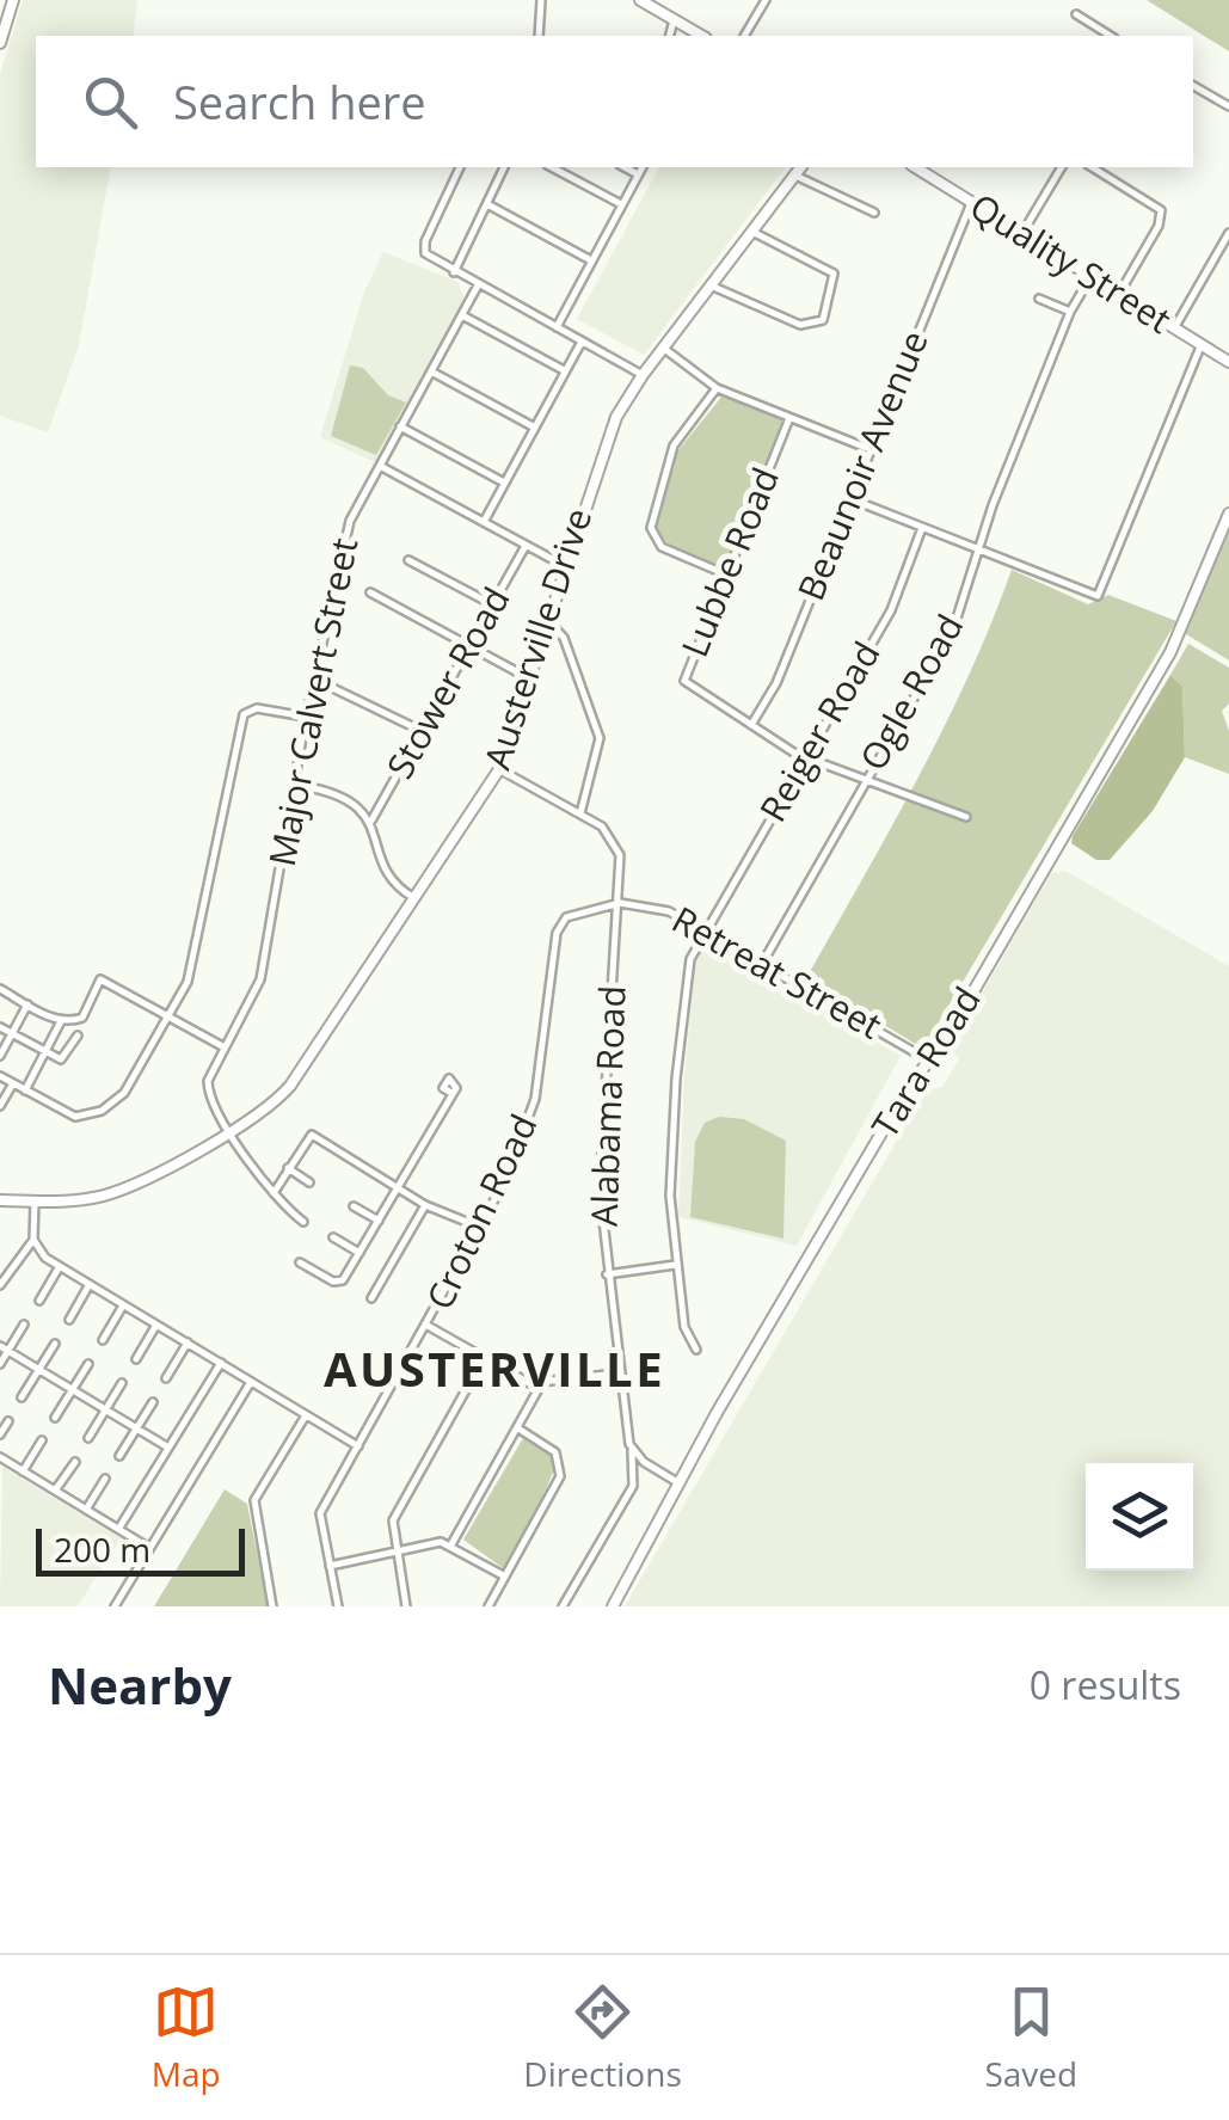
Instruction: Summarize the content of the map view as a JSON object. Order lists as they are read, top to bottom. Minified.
{"streets":{"street":["Quality Street","Beaunoir Avenue","Lubbe Road","Austerville Drive","Stower Road","Ogle Road","Major Calvert Street","Reiger Road","Retreat Street","Tara Road","Alabama Road","Croton Road"]},"crossings":[["Quality Street","Beaunoir Avenue"],["Quality Street","Ogle Road"],["Beaunoir Avenue","Lubbe Road"],["Lubbe Road","Ogle Road"],["Lubbe Road","Reiger Road"],["Austerville Drive","Major Calvert Street"],["Austerville Drive","Alabama Road"],["Ogle Road","Retreat Street"],["Reiger Road","Retreat Street"],["Retreat Street","Tara Road"],["Retreat Street","Alabama Road"],["Retreat Street","Croton Road"],["Alabama Road","Croton Road"]],"districts":["AUSTERVILLE"],"scale_bar":"200 m","page":{"search":"Search here","scale":"200 m","heading":["Nearby","0 results"],"nav":["Map","Directions","Saved"]}}
